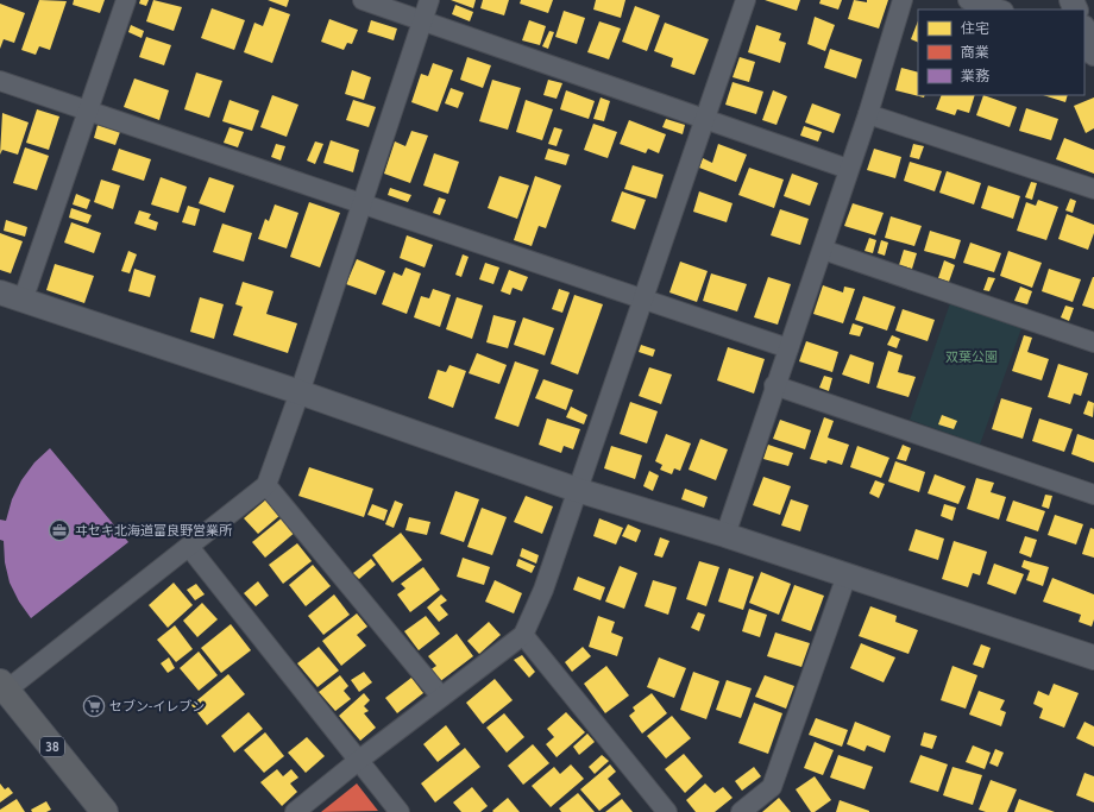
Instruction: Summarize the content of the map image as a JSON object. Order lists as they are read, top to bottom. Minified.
{"streets":{"highway":["38"]},"parks":["双葉公園"],"places":{"office":["ヰセキ北海道富良野営業所"],"supermarket":["セブン-イレブン"]},"legend":["住宅","商業","業務"]}
